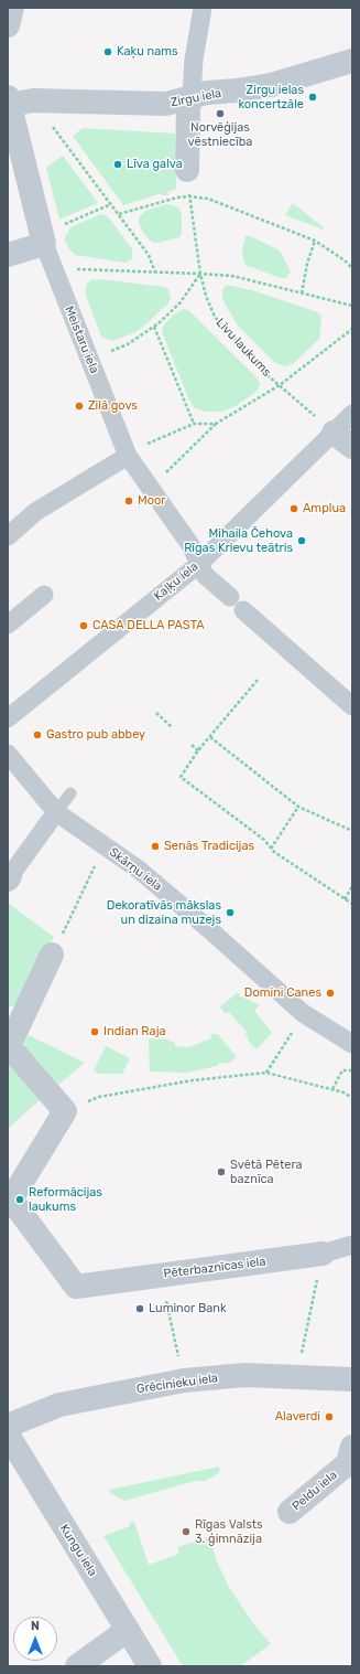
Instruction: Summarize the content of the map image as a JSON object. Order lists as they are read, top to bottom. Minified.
{"streets":{"street":["Zirgu iela","Meistaru iela","Kaļķu iela","Skārņu iela","Pēterbaznīcas iela","Grēcinieku iela","Peldu iela","Kungu iela"],"path":["Līvu laukums"]},"crossings":[["Zirgu iela","Meistaru iela"],["Meistaru iela","Kaļķu iela"],["Līvu laukums","Kaļķu iela"]],"places":["Kaķu nams","Zirgu ielas koncertzāle","Norvēģijas vēstniecība","Līva galva","Zilā govs","Moor","Amplua","Mihaila Čehova Rīgas Krievu teātris","CASA DELLA PASTA","Gastro pub abbey","Senās Tradicijas","Dekoratīvās mākslas un dizaina muzejs","Domini Canes","Indian Raja","Svētā Pētera baznīca","Reformācijas laukums","Luminor Bank","Alaverdi","Rīgas Valsts 3. ģimnāzija"],"north":"top"}
